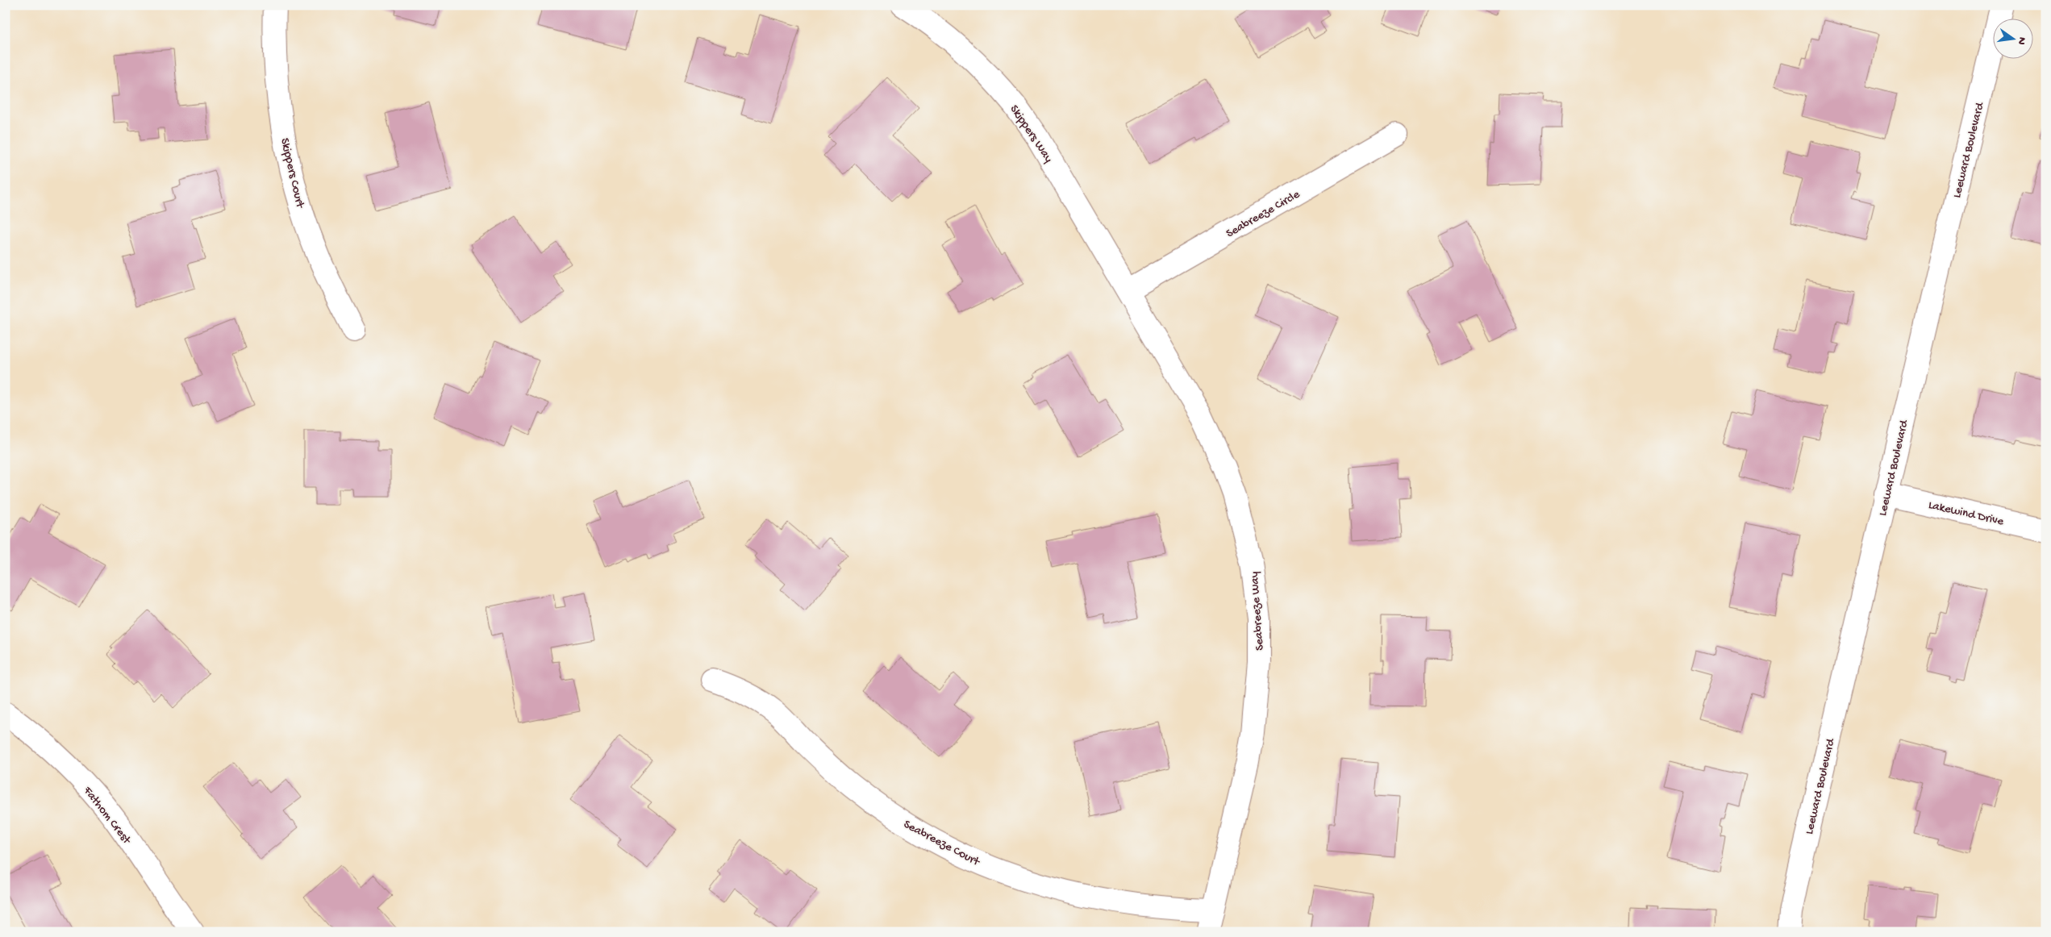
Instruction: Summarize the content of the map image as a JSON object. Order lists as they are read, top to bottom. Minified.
{"streets":{"street":["Skippers Way","Leeward Boulevard","Skippers Court","Seabreeze Circle","Lakewind Drive","Seabreeze Way","Fathom Crest","Seabreeze Court"]},"crossings":[["Skippers Way","Seabreeze Circle"],["Skippers Way","Seabreeze Way"],["Leeward Boulevard","Lakewind Drive"],["Seabreeze Circle","Seabreeze Way"],["Seabreeze Way","Seabreeze Court"]],"north":"right"}
